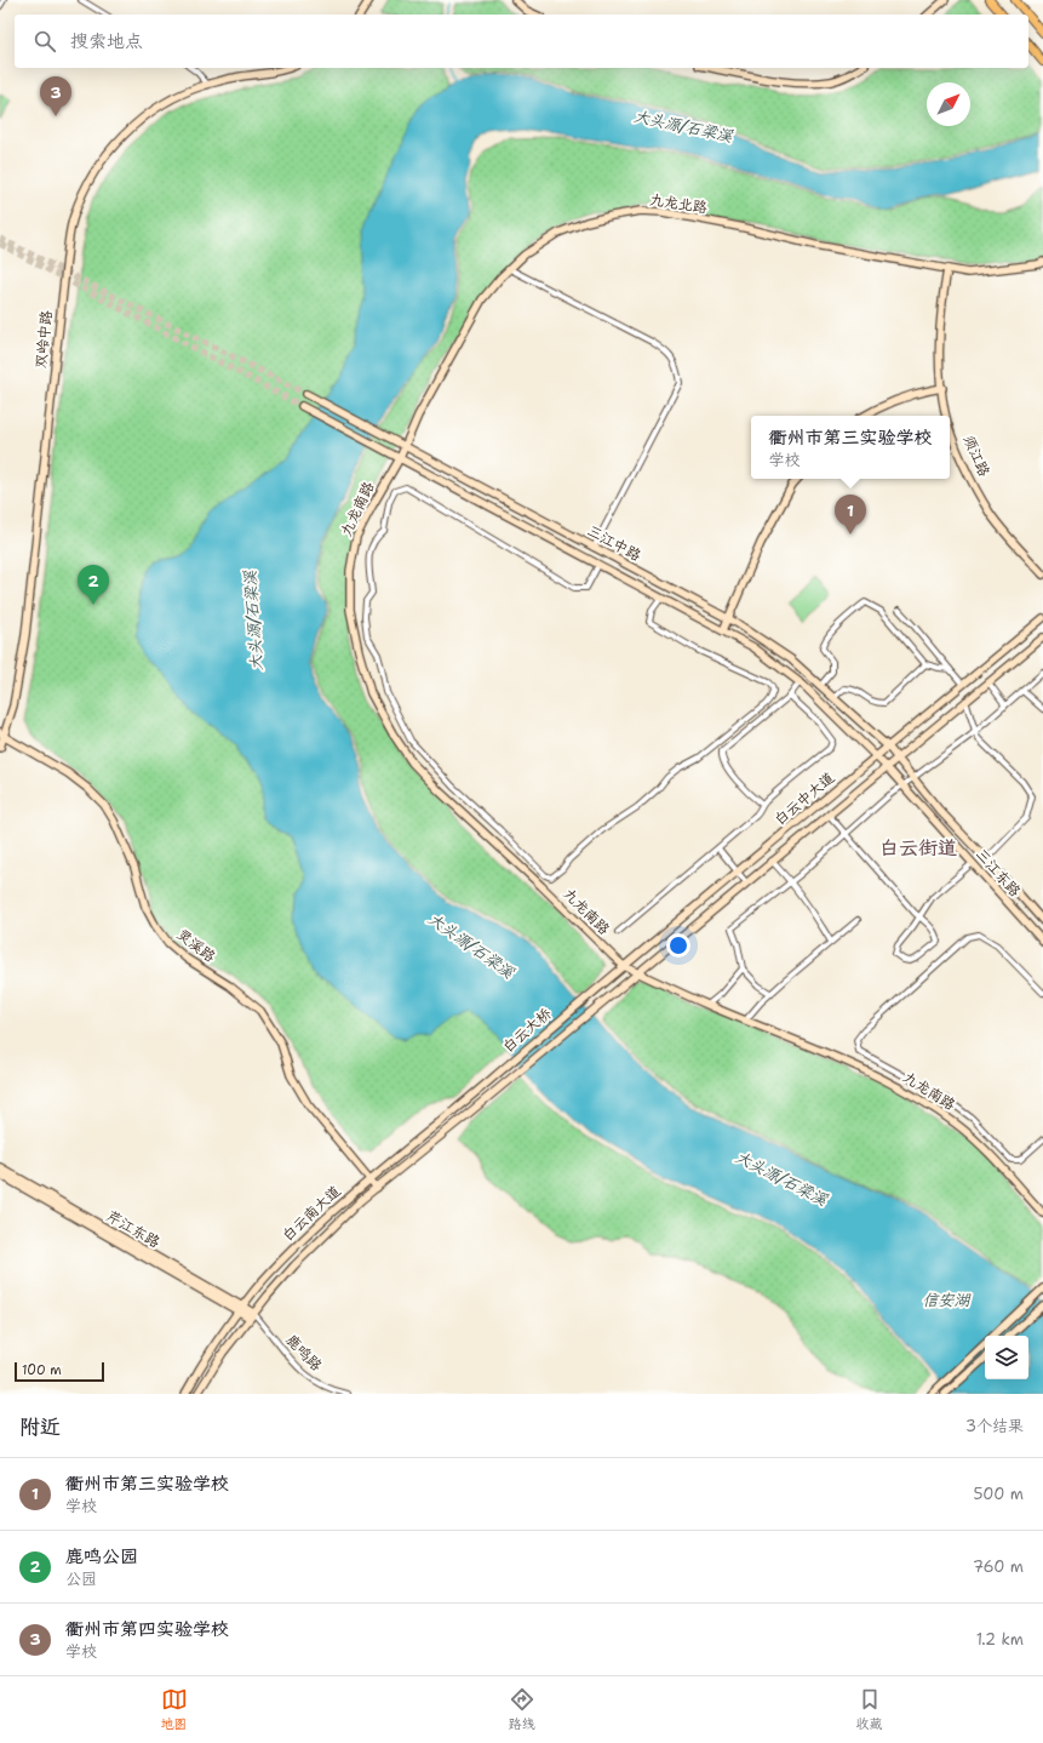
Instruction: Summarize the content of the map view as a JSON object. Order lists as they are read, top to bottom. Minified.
{"streets":{"street":["九龙北路","双岭中路","须江路","九龙南路","三江中路","白云中大道","三江东路","灵溪路","白云大桥","白云南大道","芹江东路","鹿鸣路"]},"crossings":[["九龙北路","须江路"],["九龙北路","九龙南路"],["九龙北路","三江中路"],["双岭中路","灵溪路"],["九龙南路","三江中路"],["九龙南路","白云中大道"],["三江中路","白云中大道"],["三江中路","三江东路"],["白云中大道","三江东路"],["白云中大道","白云大桥"],["灵溪路","白云南大道"],["白云大桥","白云南大道"],["白云南大道","芹江东路"],["白云南大道","鹿鸣路"],["芹江东路","鹿鸣路"]],"districts":["白云街道"],"water":["大头源/石梁溪","信安湖"],"scale_bar":"100 m","north":"top right","page":{"search":"搜索地点","pins":["3","1","2"],"popup":["衢州市第三实验学校","学校"],"scale":"100 m","heading":["附近","3个结果"],"list":[{"mark":"1","name":"衢州市第三实验学校","note":"学校","value":"500 m"},{"mark":"2","name":"鹿鸣公园","note":"公园","value":"760 m"},{"mark":"3","name":"衢州市第四实验学校","note":"学校","value":"1.2 km"}],"nav":["地图","路线","收藏"]}}
